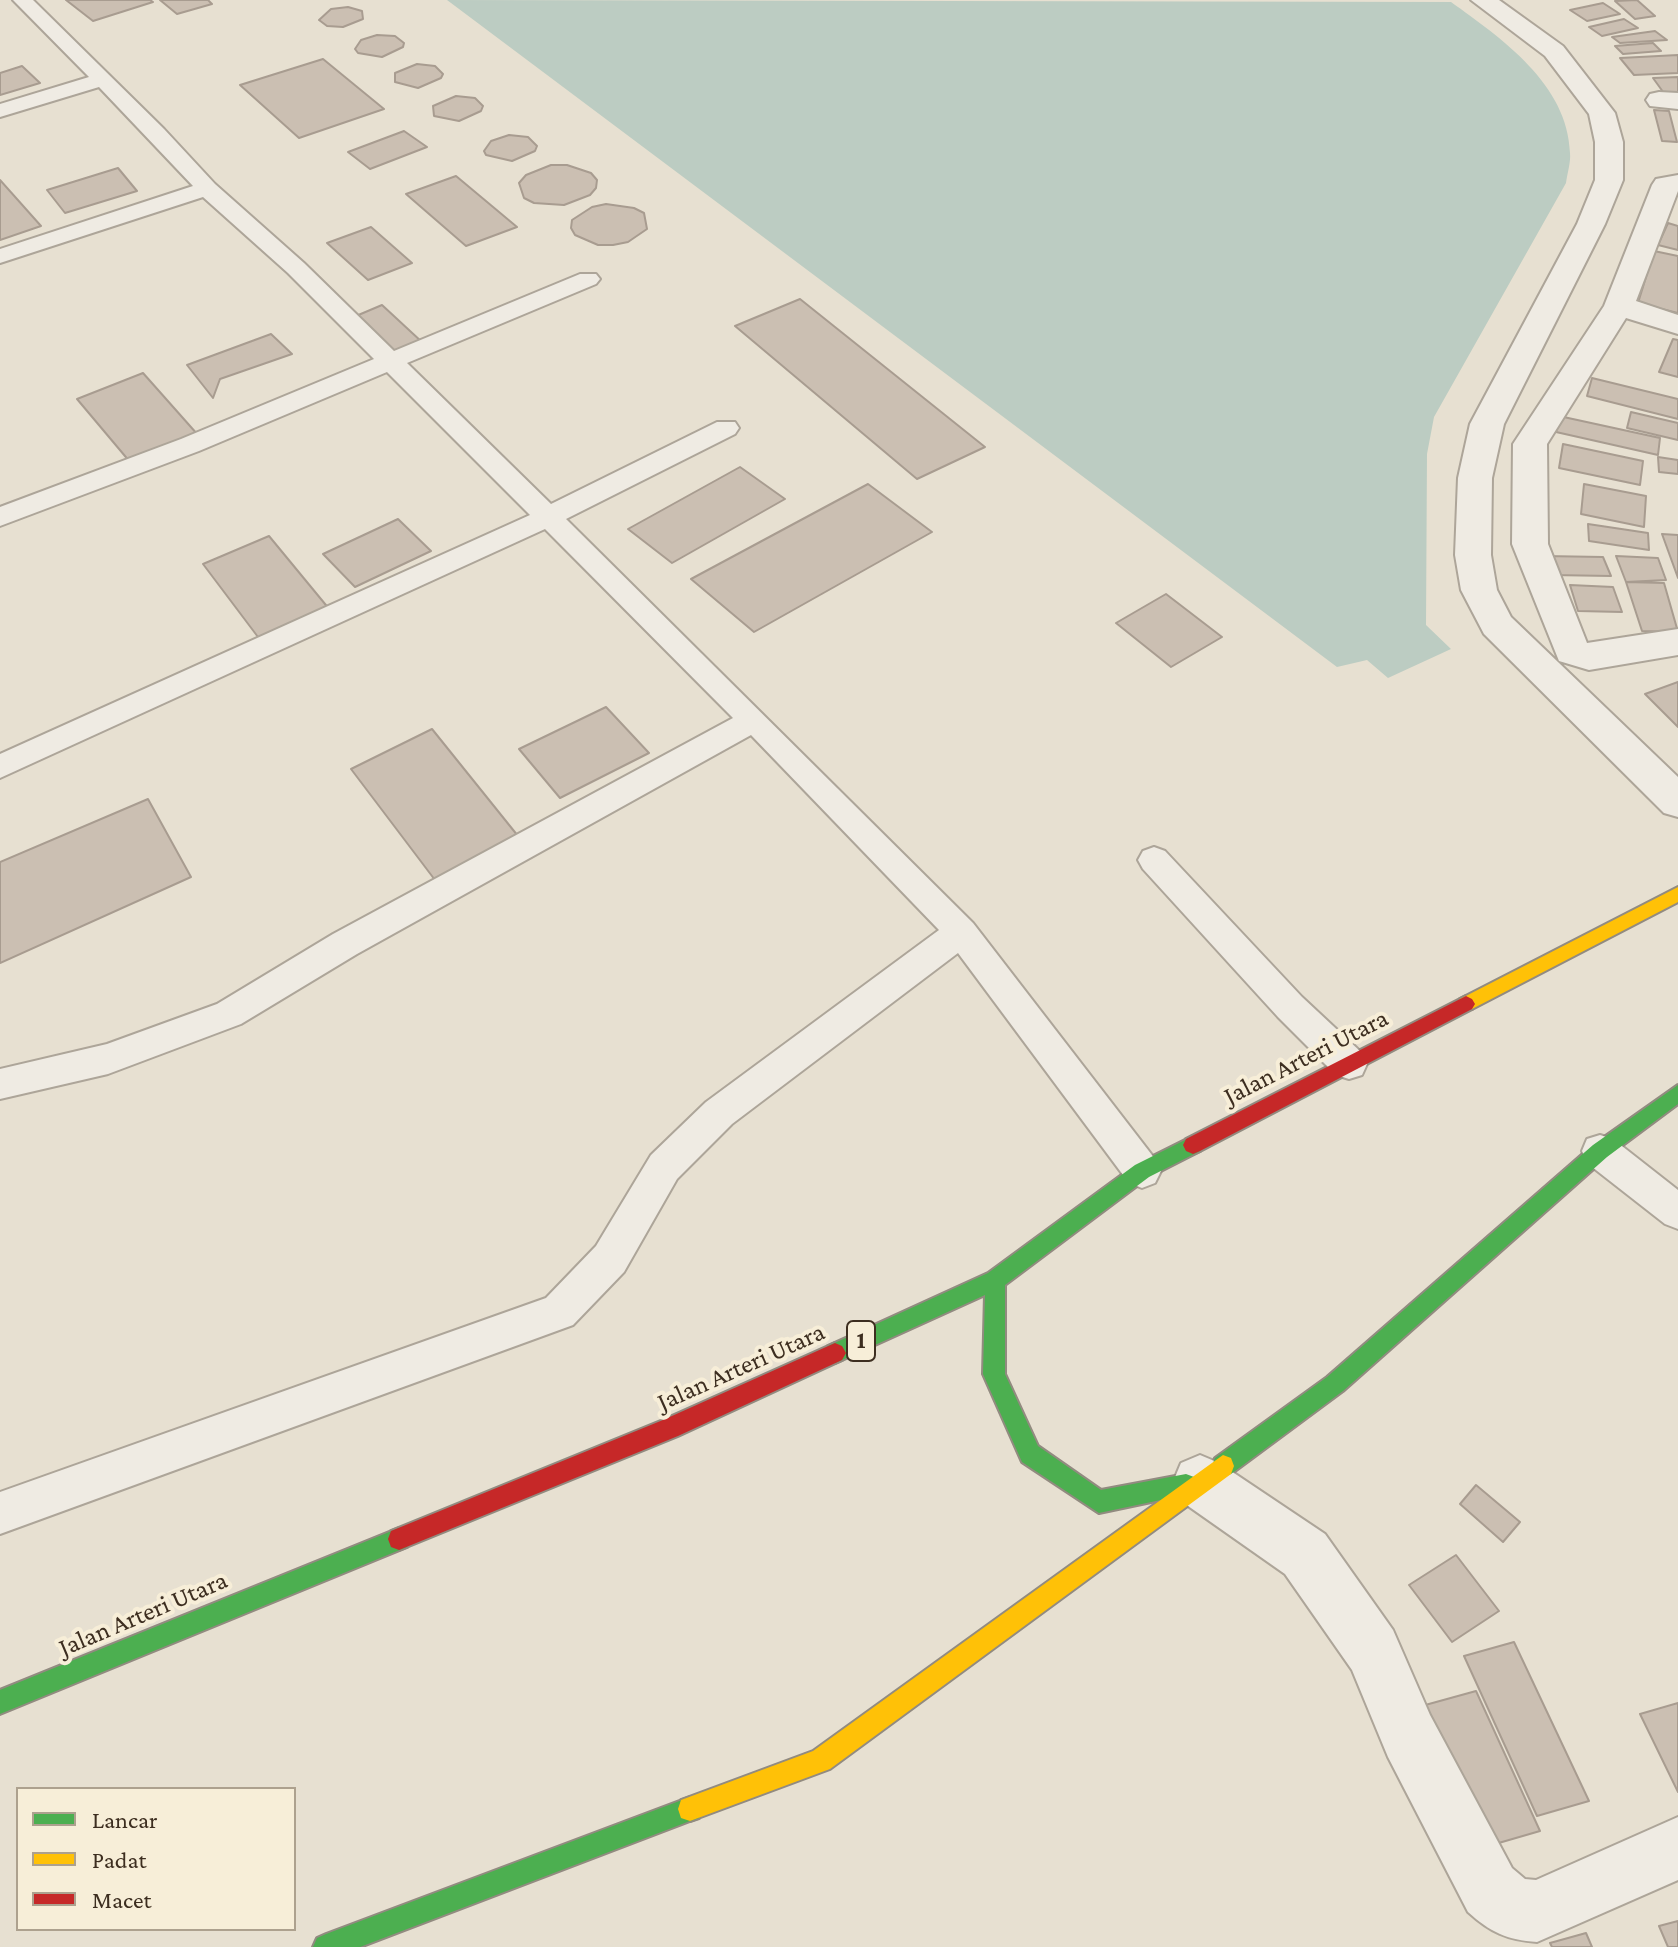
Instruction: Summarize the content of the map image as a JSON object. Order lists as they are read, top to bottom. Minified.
{"streets":{"highway":["Jalan Arteri Utara","1"]},"legend":["Lancar","Padat","Macet"]}
